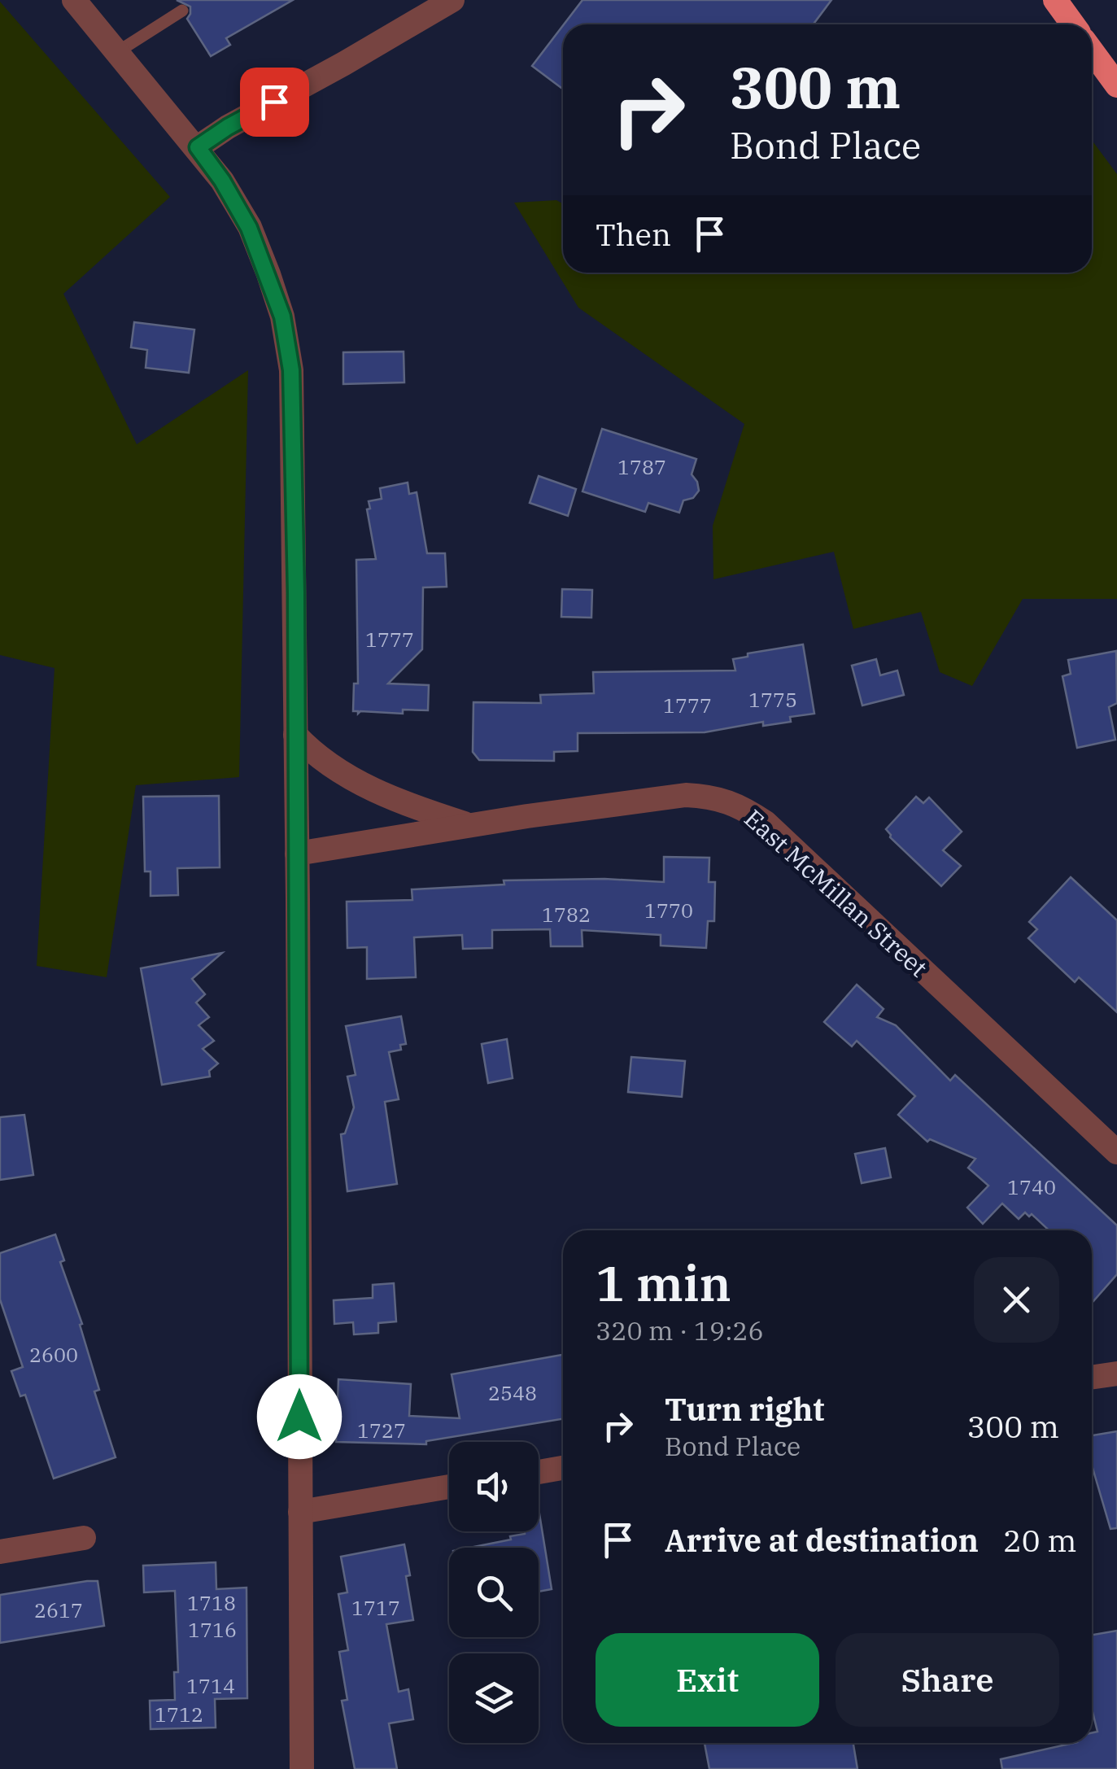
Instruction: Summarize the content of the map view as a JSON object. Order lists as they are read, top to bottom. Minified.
{"streets":{"street":["East McMillan Street"]},"house_numbers":["1787","1777","1775","1777","1770","1782","1740","2600","2548","1727","1718","1717","2617","1716","1714","1712"],"page":{"turn":["300 m","Bond Place"],"then":"Then","heading":["1 min","320 m · 19:26"],"list":[{"name":"Turn right","note":"Bond Place","value":"300 m"},{"name":"Arrive at destination","value":"20 m"}],"buttons":["Exit","Share"]}}
